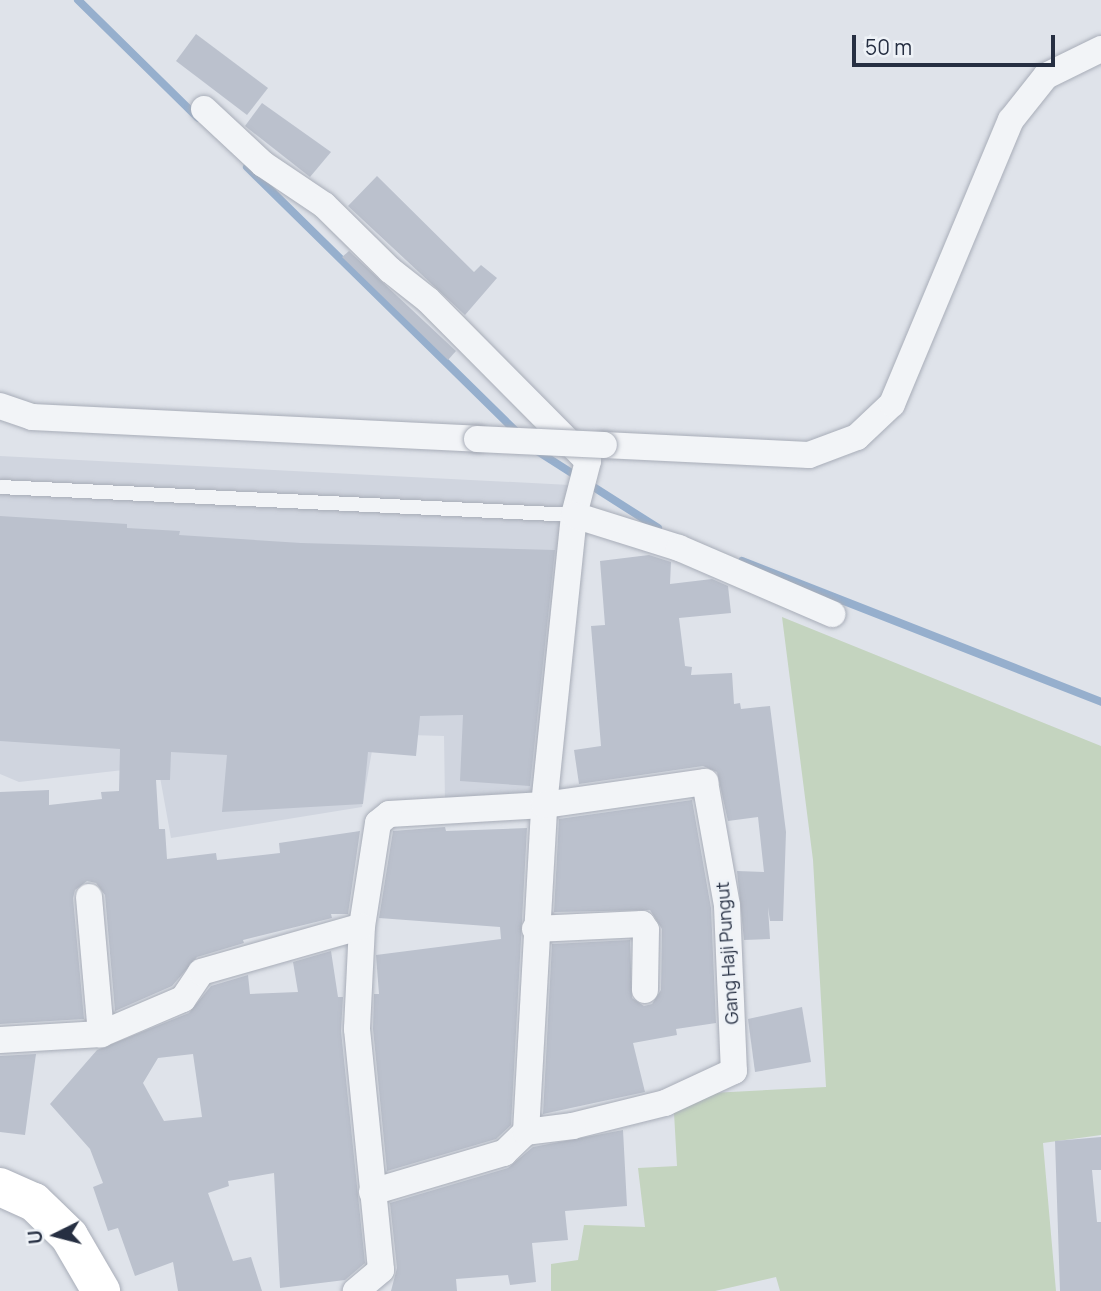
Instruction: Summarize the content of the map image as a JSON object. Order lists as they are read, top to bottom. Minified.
{"streets":{"street":["Gang Haji Pungut"]},"scale_bar":"50 m","north":"left"}
